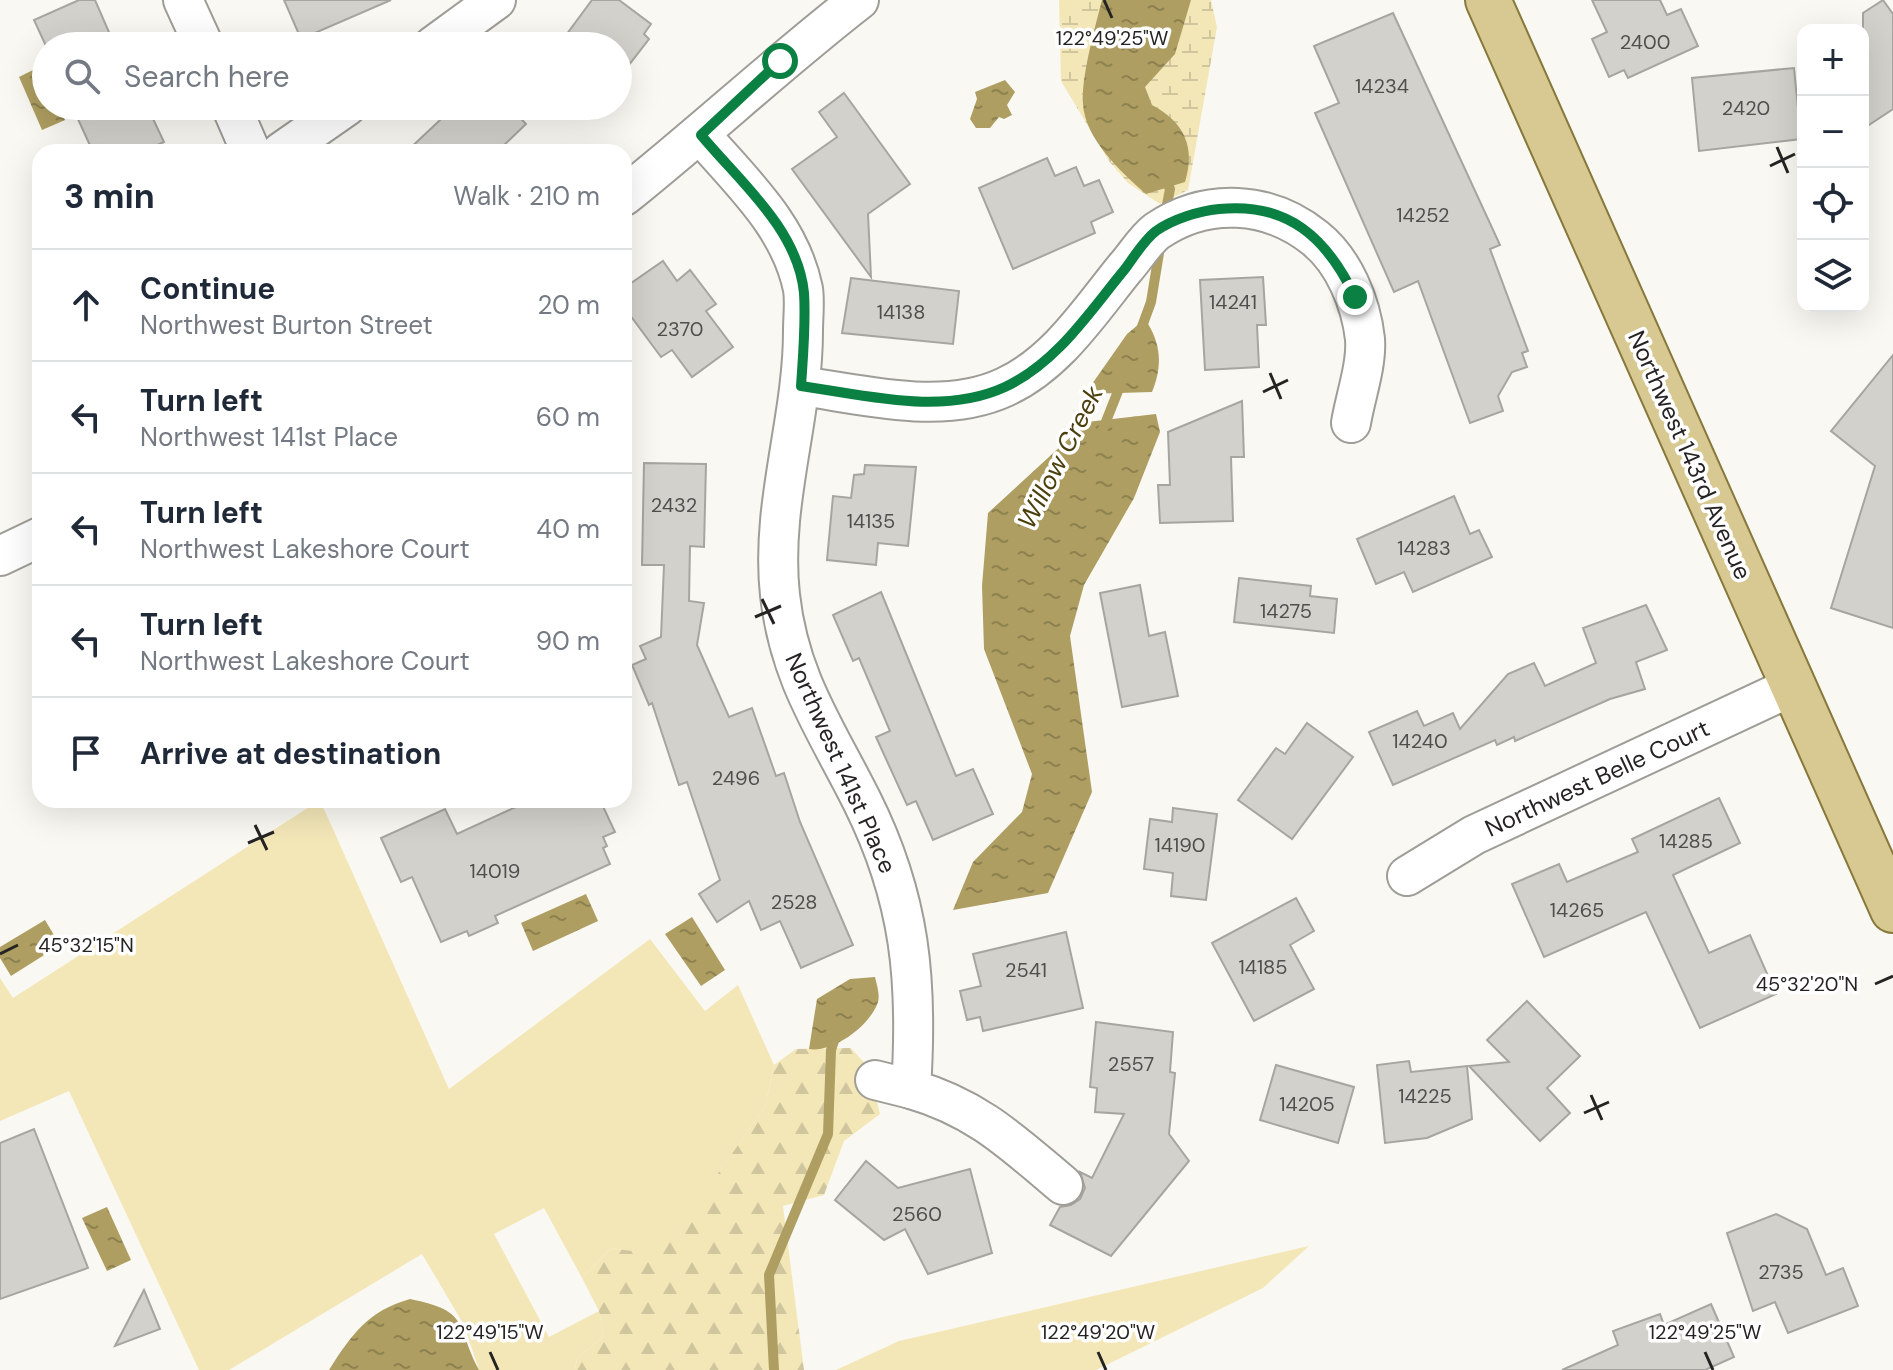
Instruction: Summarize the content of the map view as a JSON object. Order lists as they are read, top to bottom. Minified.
{"streets":{"main road":["Northwest 143rd Avenue"],"street":["Northwest 141st Place","Northwest Belle Court"]},"crossings":[["Northwest 143rd Avenue","Northwest Belle Court"]],"water":["Willow Creek"],"house_numbers":["2400","14234","2420","14252","14241","14138","2370","2432","14135","14283","14275","14240","2496","14285","14190","14019","2528","14265","14185","2541","2557","14225","14205","2560","2735"],"page":{"map_buttons":["+","−"],"search":"Search here","heading":["3 min","Walk · 210 m"],"list":[["Continue","Northwest Burton Street","20 m"],["Turn left","Northwest 141st Place","60 m"],["Turn left","Northwest Lakeshore Court","40 m"],["Turn left","Northwest Lakeshore Court","90 m"],"Arrive at destination"]},"coordinates":["122°49'25\"W","45°32'15\"N","45°32'20\"N","122°49'15\"W","122°49'20\"W"]}
